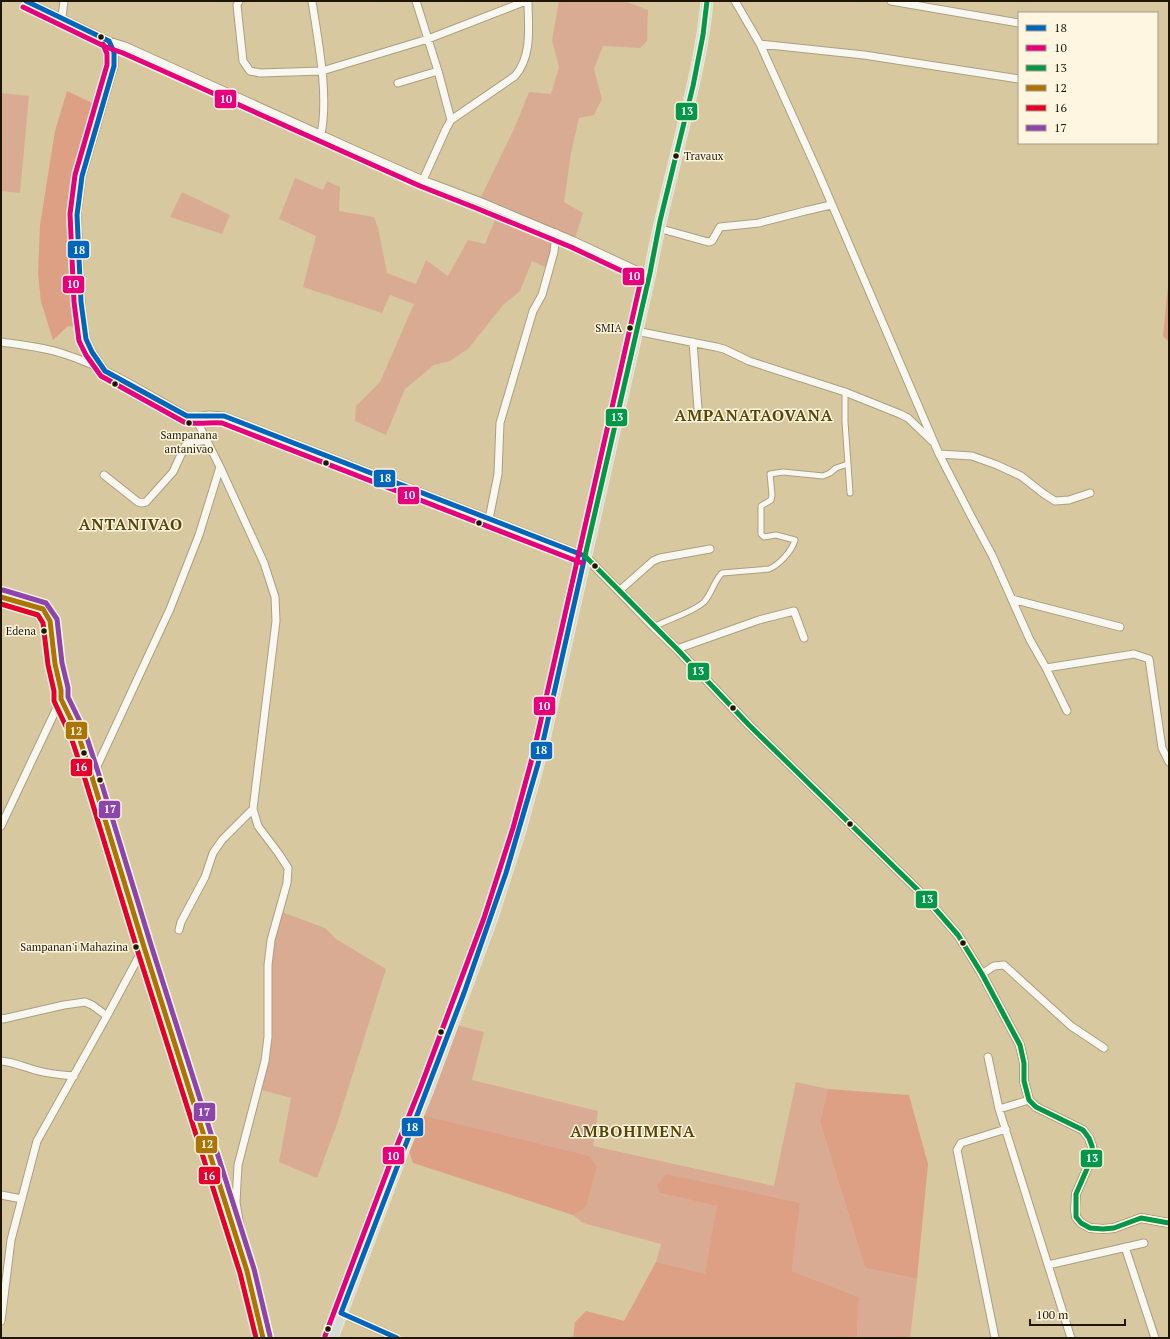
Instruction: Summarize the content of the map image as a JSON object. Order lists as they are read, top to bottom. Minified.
{"districts":["AMPANATAOVANA","ANTANIVAO","AMBOHIMENA"],"places":["Travaux","SMIA","Sampanana antanivao","Edena","Sampanan'i Mahazina"],"lines":["transit line 18","transit line 13","transit line 10","transit line 17","transit line 12","transit line 16"],"legend":["18","10","13","12","16","17"],"scale_bar":"100 m"}
